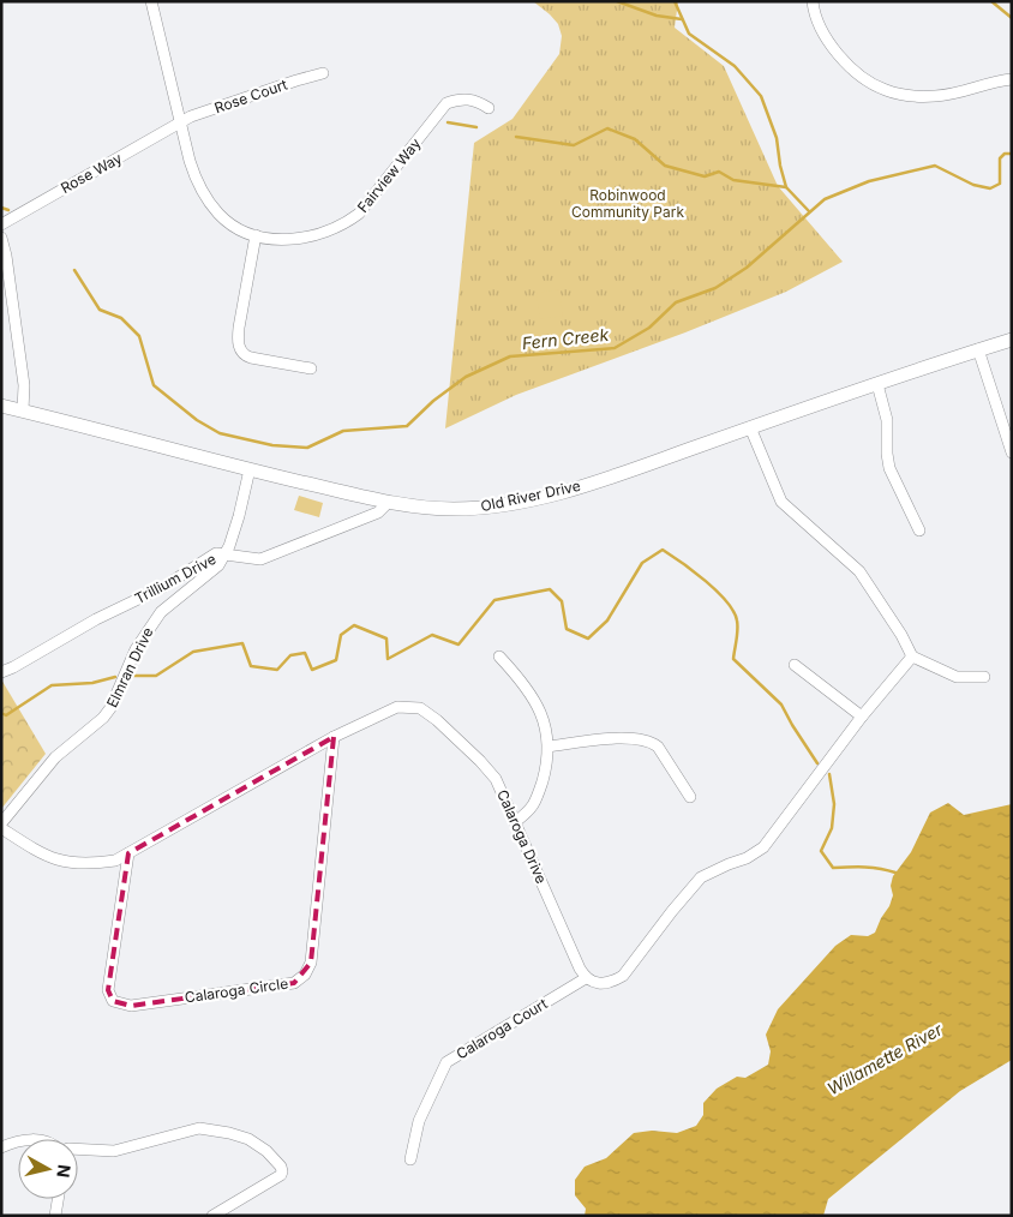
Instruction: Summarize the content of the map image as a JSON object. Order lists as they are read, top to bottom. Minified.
{"streets":{"street":["Rose Court","Rose Way","Fairview Way","Old River Drive","Trillium Drive","Elmran Drive","Calaroga Drive","Calaroga Circle","Calaroga Court"]},"crossings":[["Rose Court","Rose Way"],["Rose Court","Fairview Way"],["Rose Way","Fairview Way"],["Old River Drive","Trillium Drive"],["Old River Drive","Elmran Drive"],["Trillium Drive","Elmran Drive"],["Calaroga Drive","Calaroga Circle"],["Calaroga Drive","Calaroga Court"]],"water":["Fern Creek","Willamette River"],"parks":["Robinwood Community Park"],"north":"right"}
